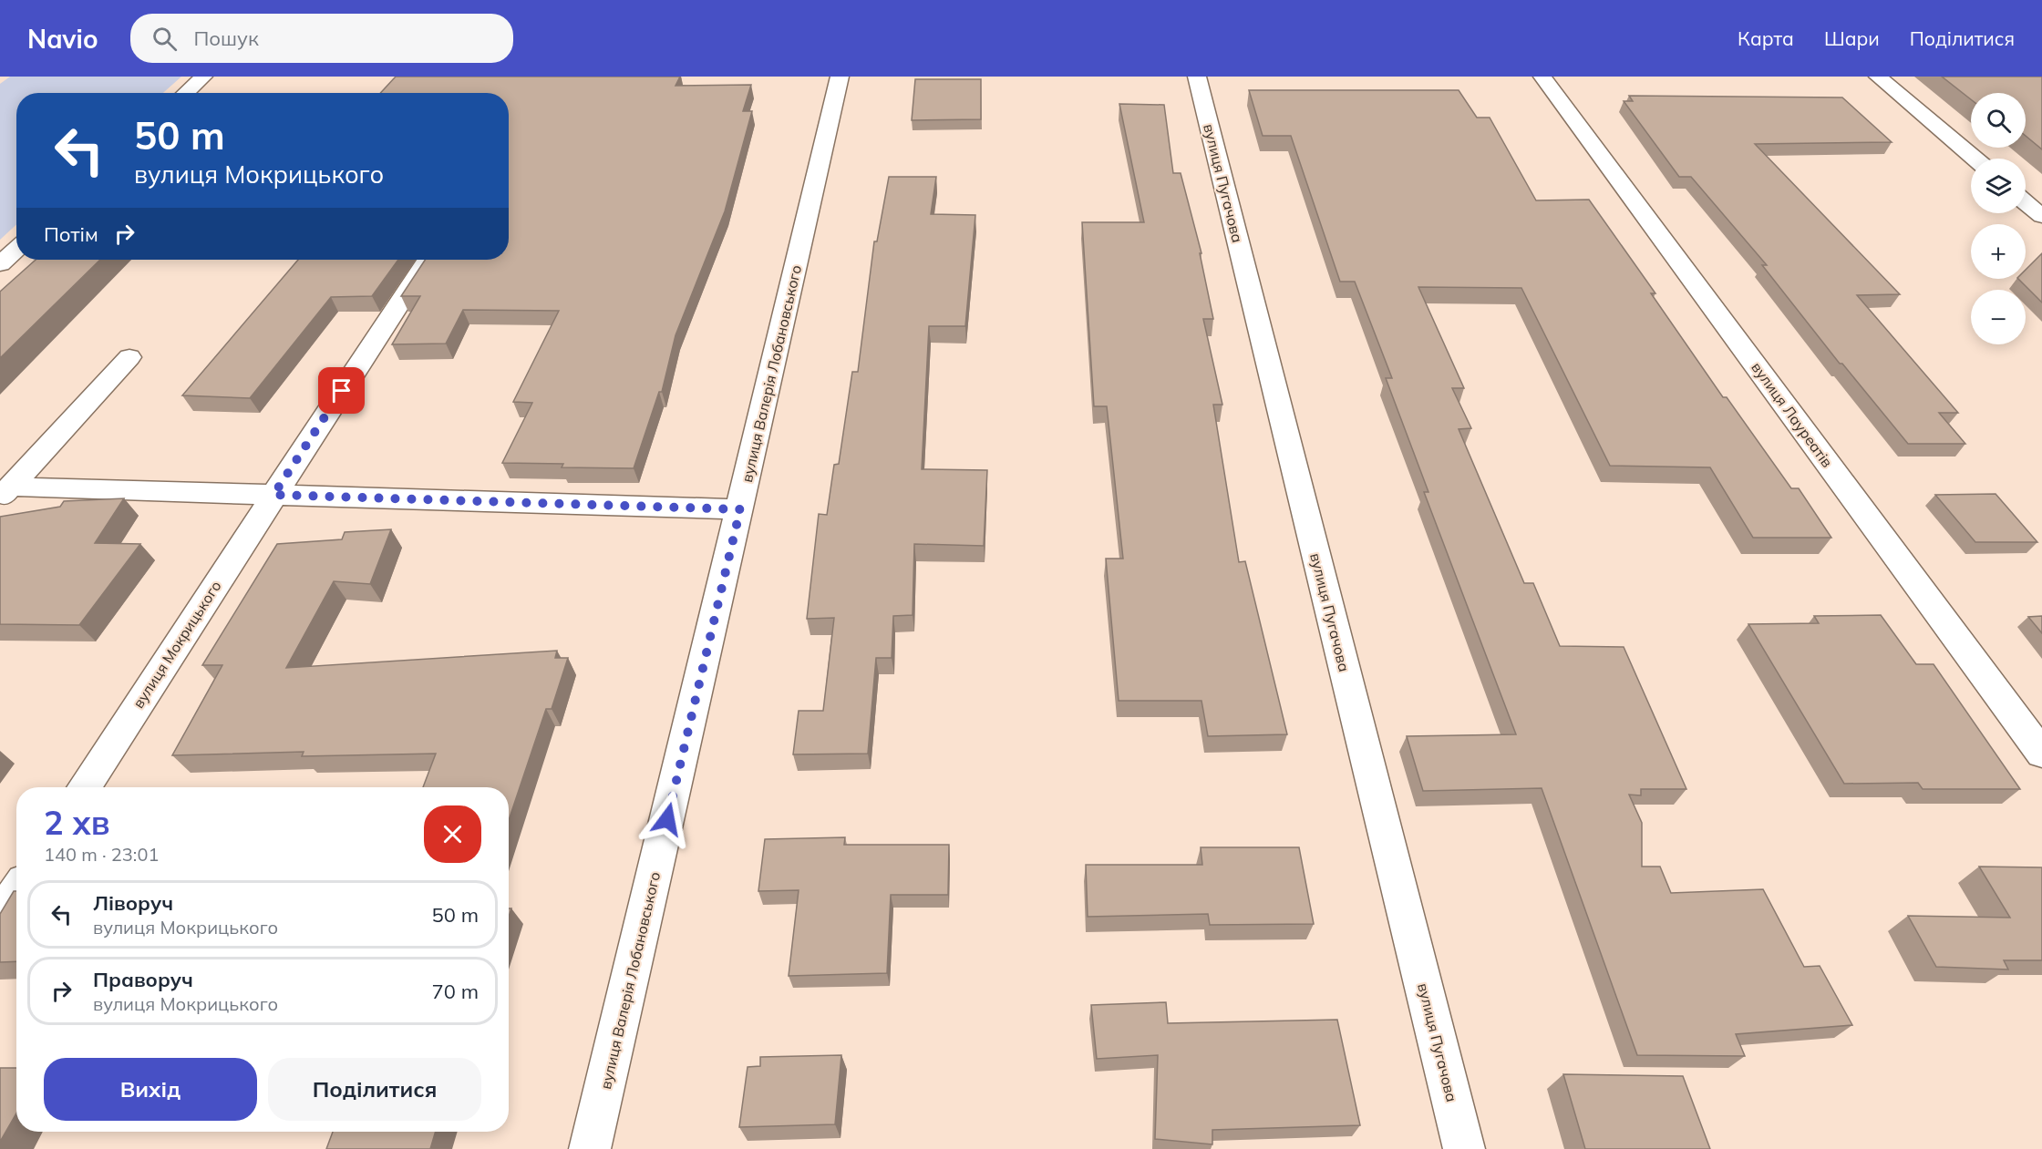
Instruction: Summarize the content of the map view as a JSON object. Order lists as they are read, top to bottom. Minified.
{"streets":{"street":["вулиця Пугачова","вулиця Валерія Лобановського","вулиця Лауреатів","вулиця Мокрицького"]},"page":{"header":"Navio","search":"Пошук","nav":["Карта","Шари","Поділитися"],"map_buttons":["+","−"],"turn":["50 m","вулиця Мокрицького"],"then":"Потім","heading":["2 хв","140 m · 23:01"],"list":[{"name":"Ліворуч","note":"вулиця Мокрицького","value":"50 m"},{"name":"Праворуч","note":"вулиця Мокрицького","value":"70 m"}],"buttons":["Вихід","Поділитися"]}}
